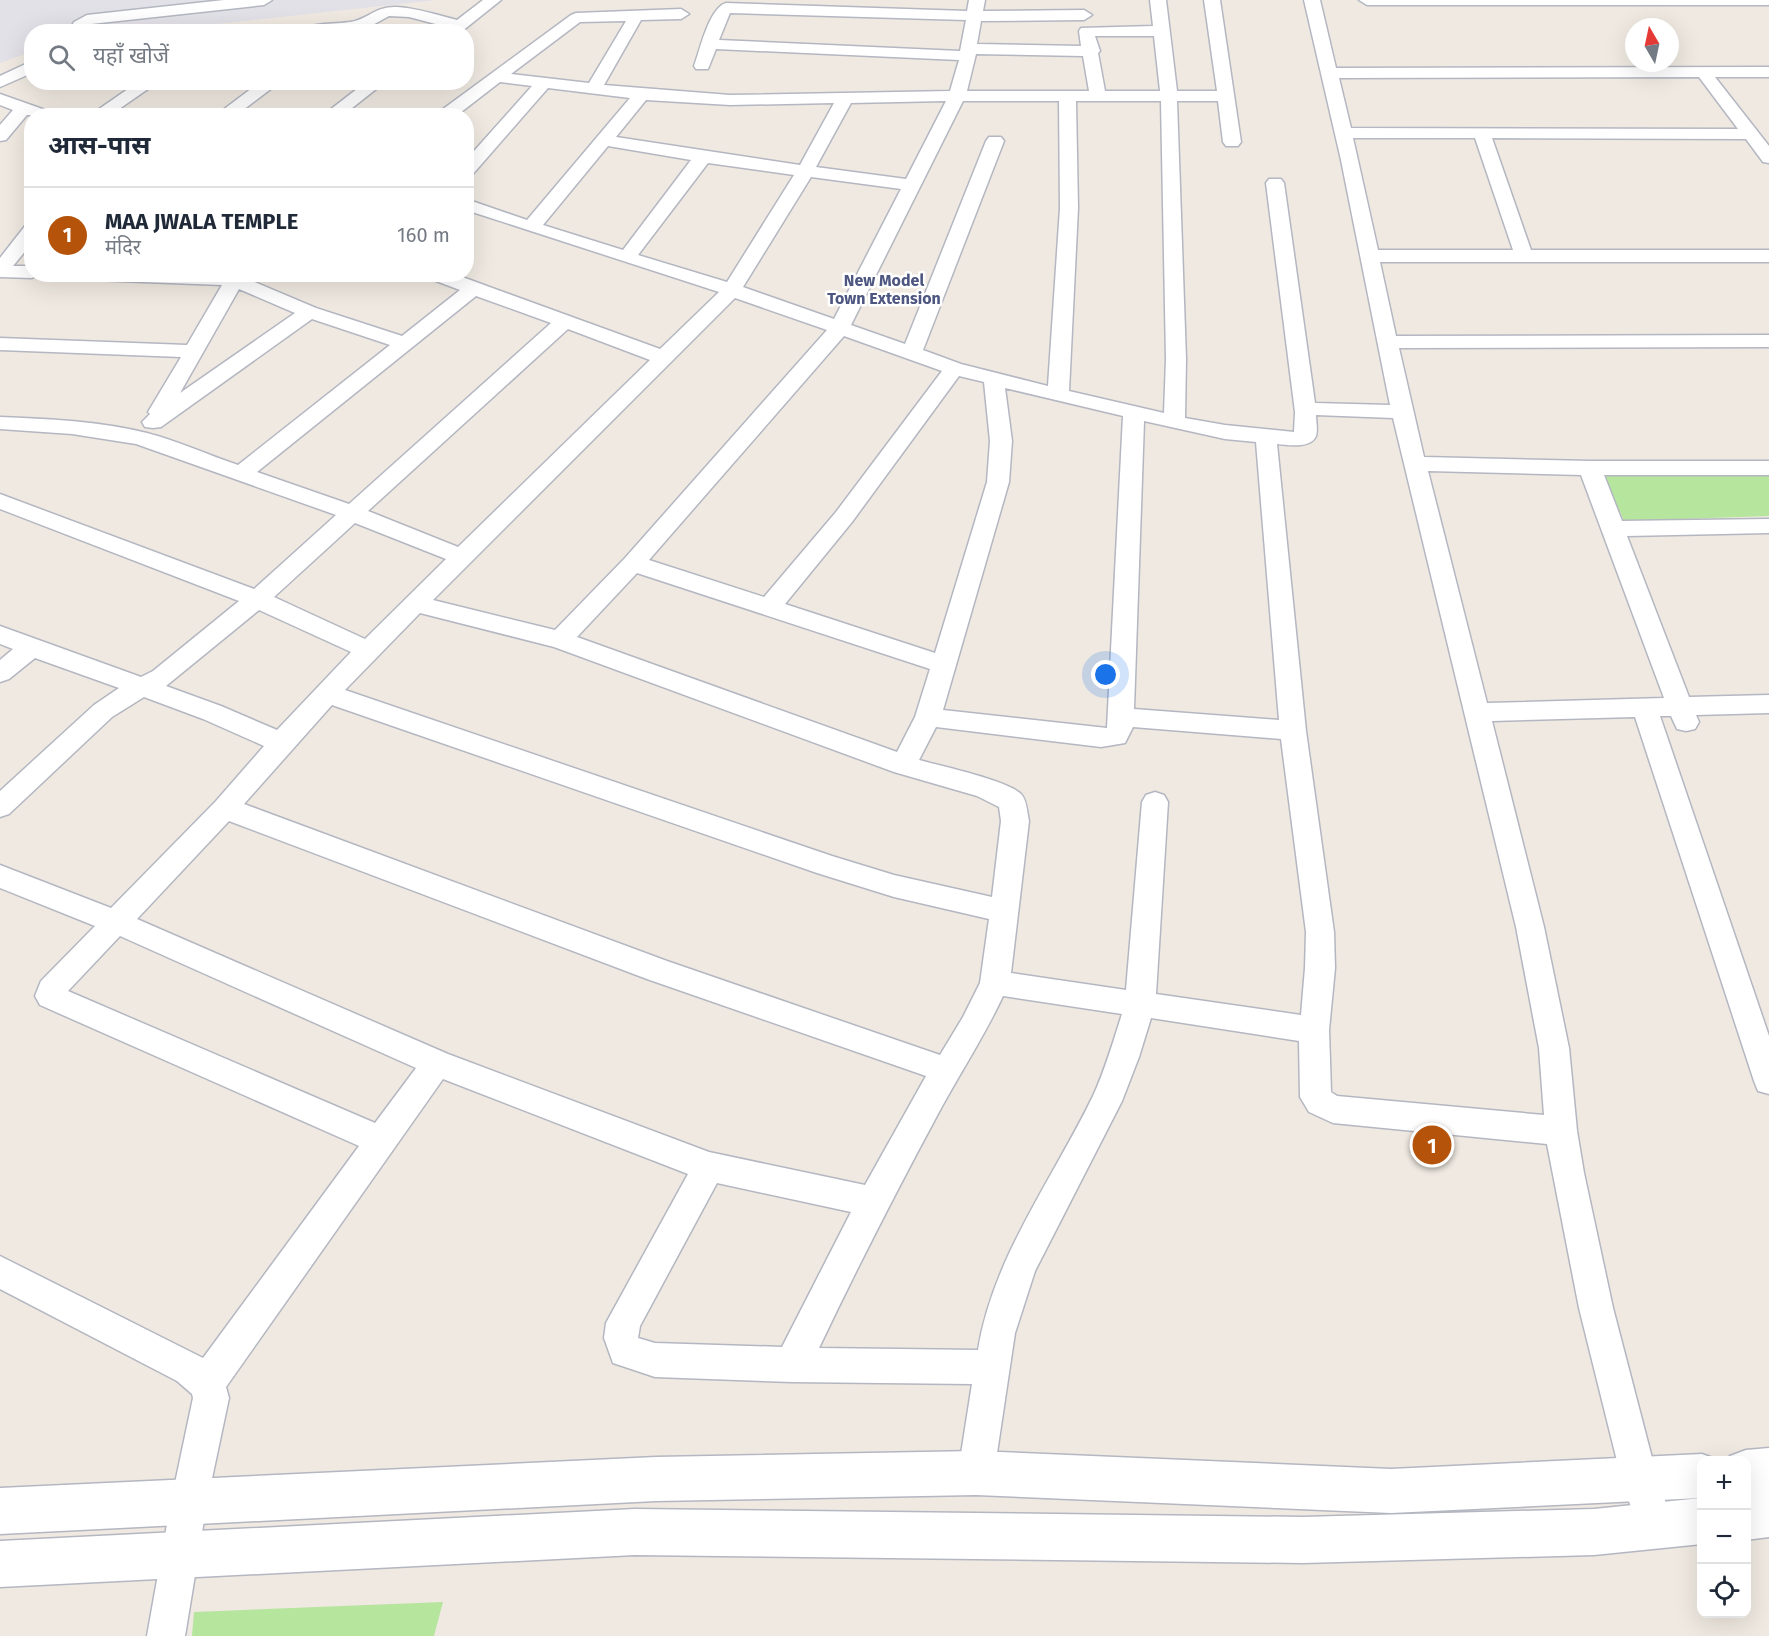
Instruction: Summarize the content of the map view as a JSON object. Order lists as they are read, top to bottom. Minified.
{"districts":["New Model Town Extension"],"north":"top","page":{"search":"यहाँ खोजें","heading":"आस-पास","list":[{"mark":"1","name":"MAA JWALA TEMPLE","note":"मंदिर","value":"160 m"}],"pins":"1","map_buttons":["+","−"]}}
